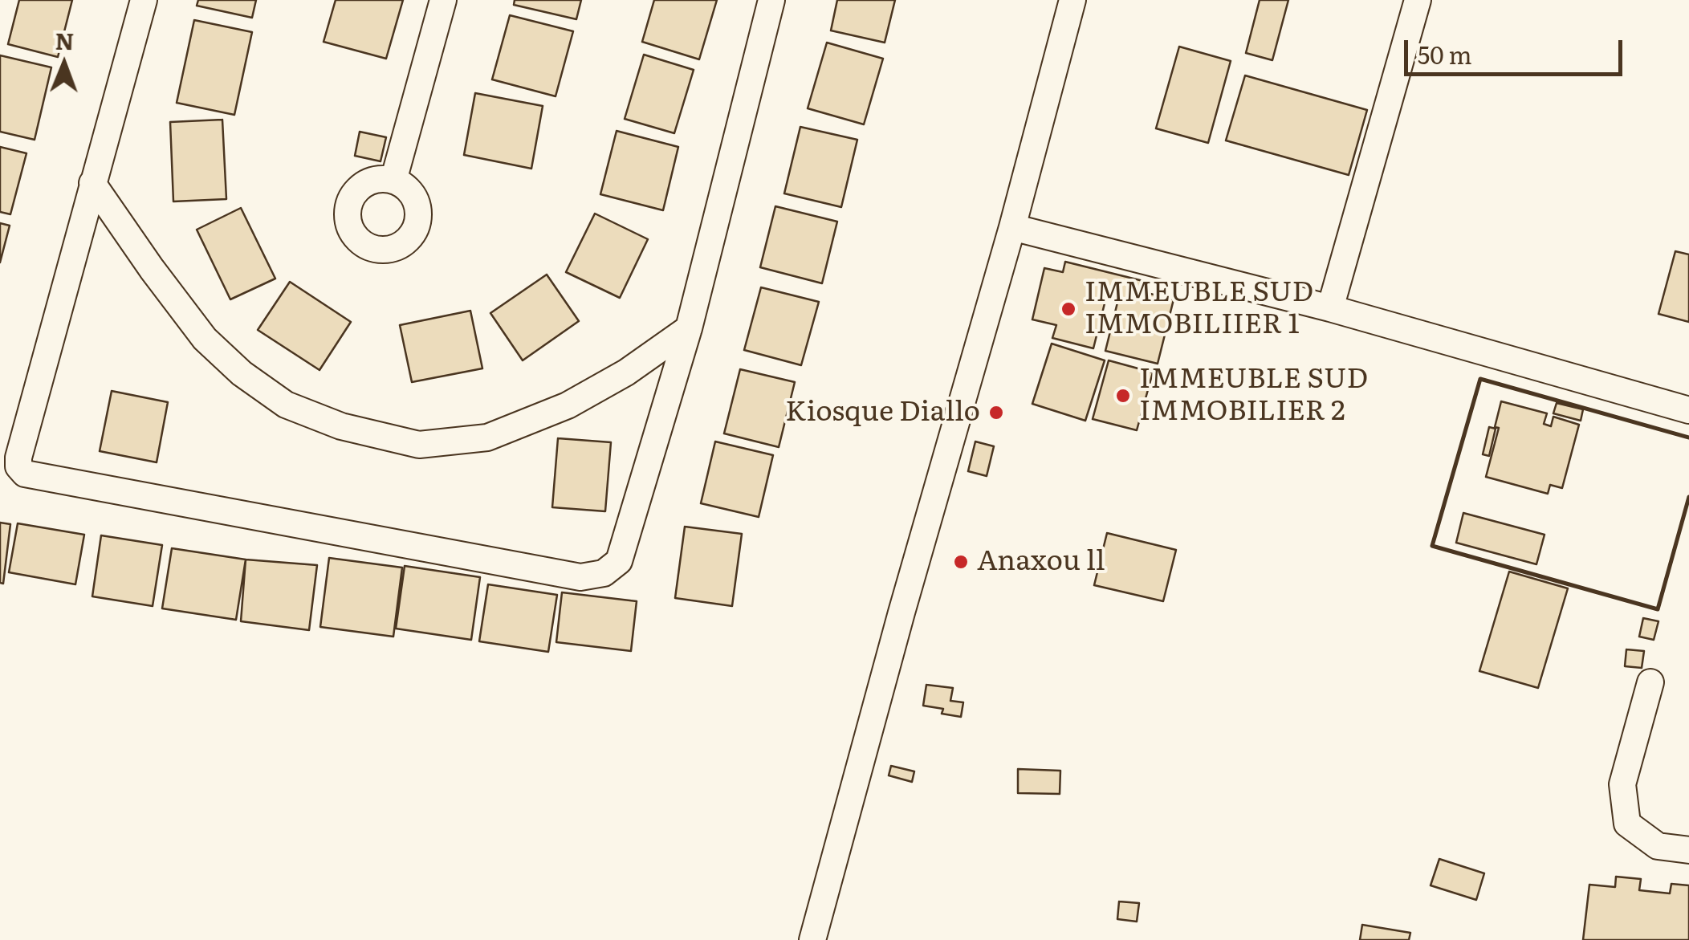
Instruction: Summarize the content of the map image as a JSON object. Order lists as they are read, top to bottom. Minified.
{"places":["IMMEUBLE SUD IMMOBILIIER 1","IMMEUBLE SUD IMMOBILIER 2","Kiosque Diallo","Anaxou ll"],"scale_bar":"50 m","north":"top"}
